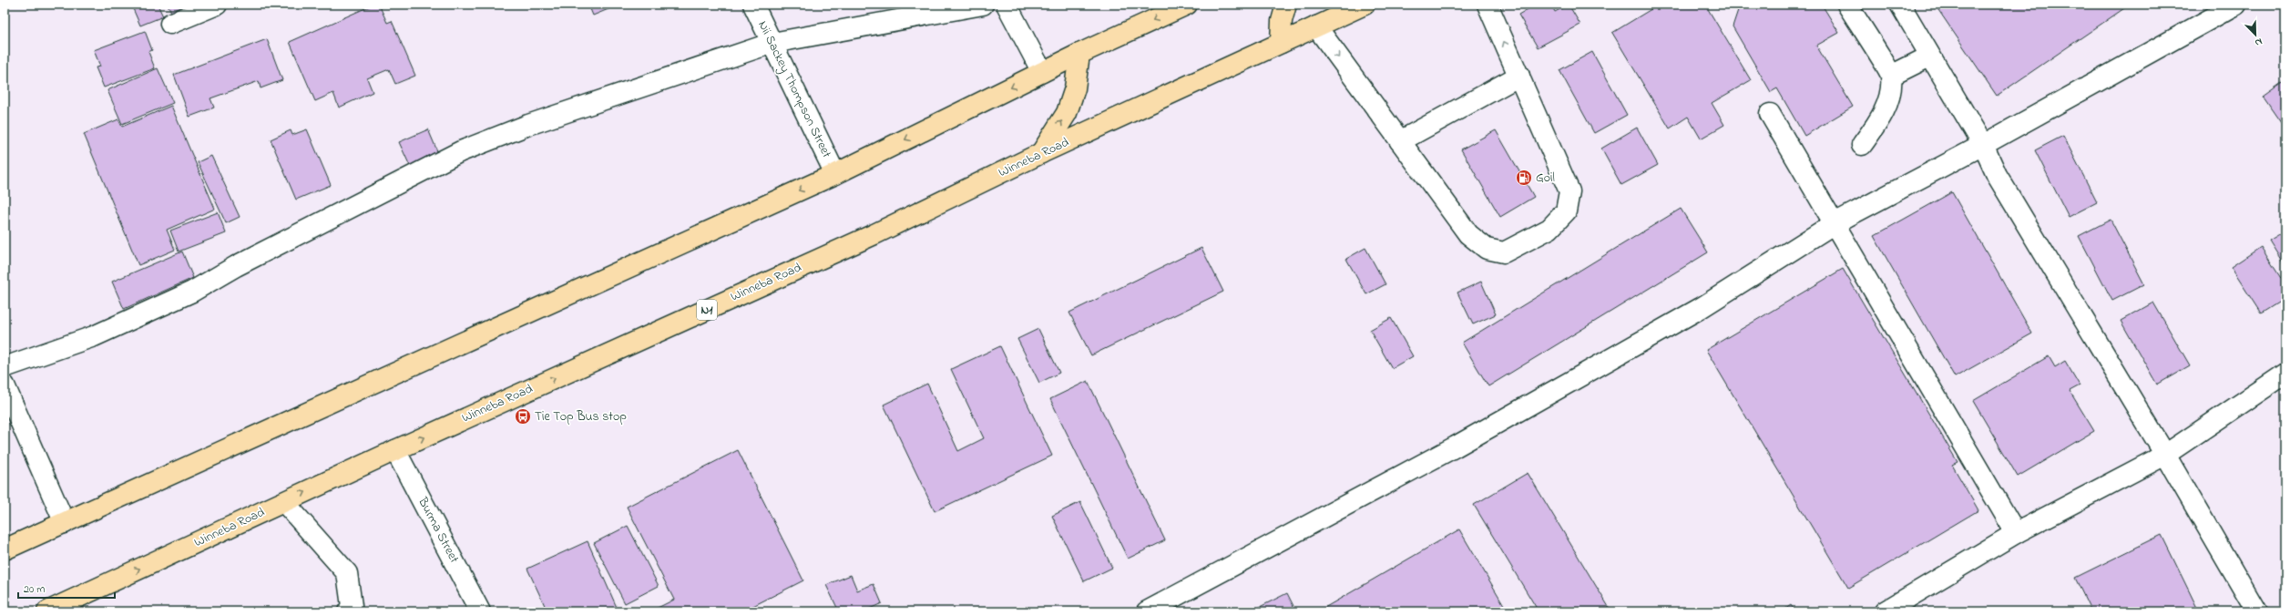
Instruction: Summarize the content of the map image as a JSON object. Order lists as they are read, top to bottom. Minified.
{"streets":{"highway":["Winneba Road","N1"],"street":["Nii Sackey Thompson Street","Burma Street"]},"crossings":[["Winneba Road","Burma Street"]],"places":{"fuel station":["Goil"],"bus stop":["Tie Top Bus stop"]},"scale_bar":"20 m","north":"bottom right"}
